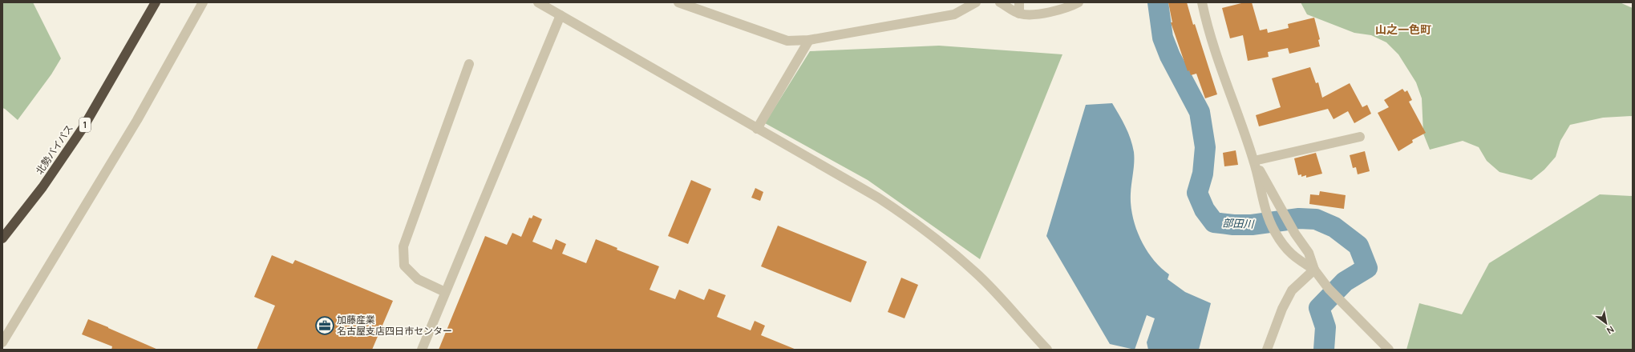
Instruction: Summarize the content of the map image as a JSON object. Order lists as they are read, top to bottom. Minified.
{"streets":{"highway":["1","北勢バイパス"]},"districts":["山之一色町"],"water":["部田川"],"places":{"office":["加藤産業 名古屋支店四日市センター"]},"north":"bottom right"}
